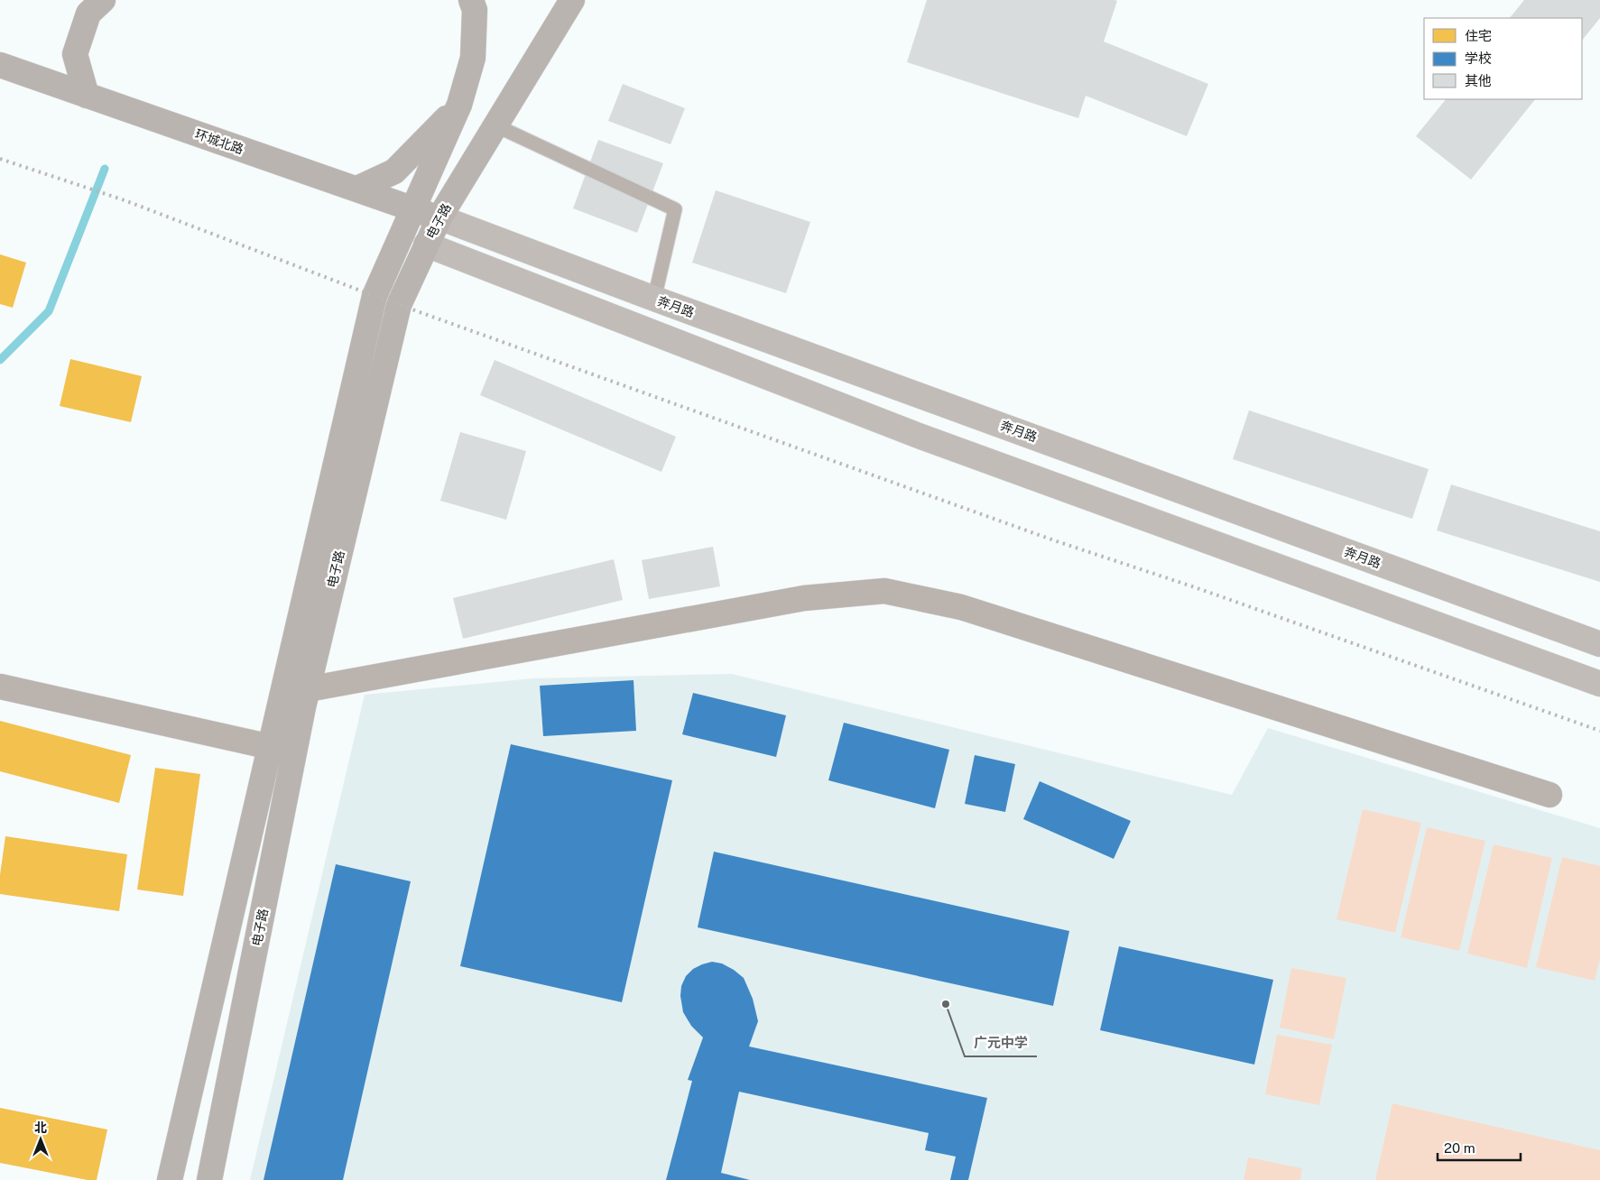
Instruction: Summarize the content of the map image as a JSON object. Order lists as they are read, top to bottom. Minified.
{"streets":{"main road":["环城北路","电子路"],"street":["奔月路"]},"crossings":[["环城北路","电子路"],["环城北路","奔月路"],["电子路","奔月路"]],"places":["广元中学"],"legend":["住宅","学校","其他"],"scale_bar":"20 m","north":"top"}
